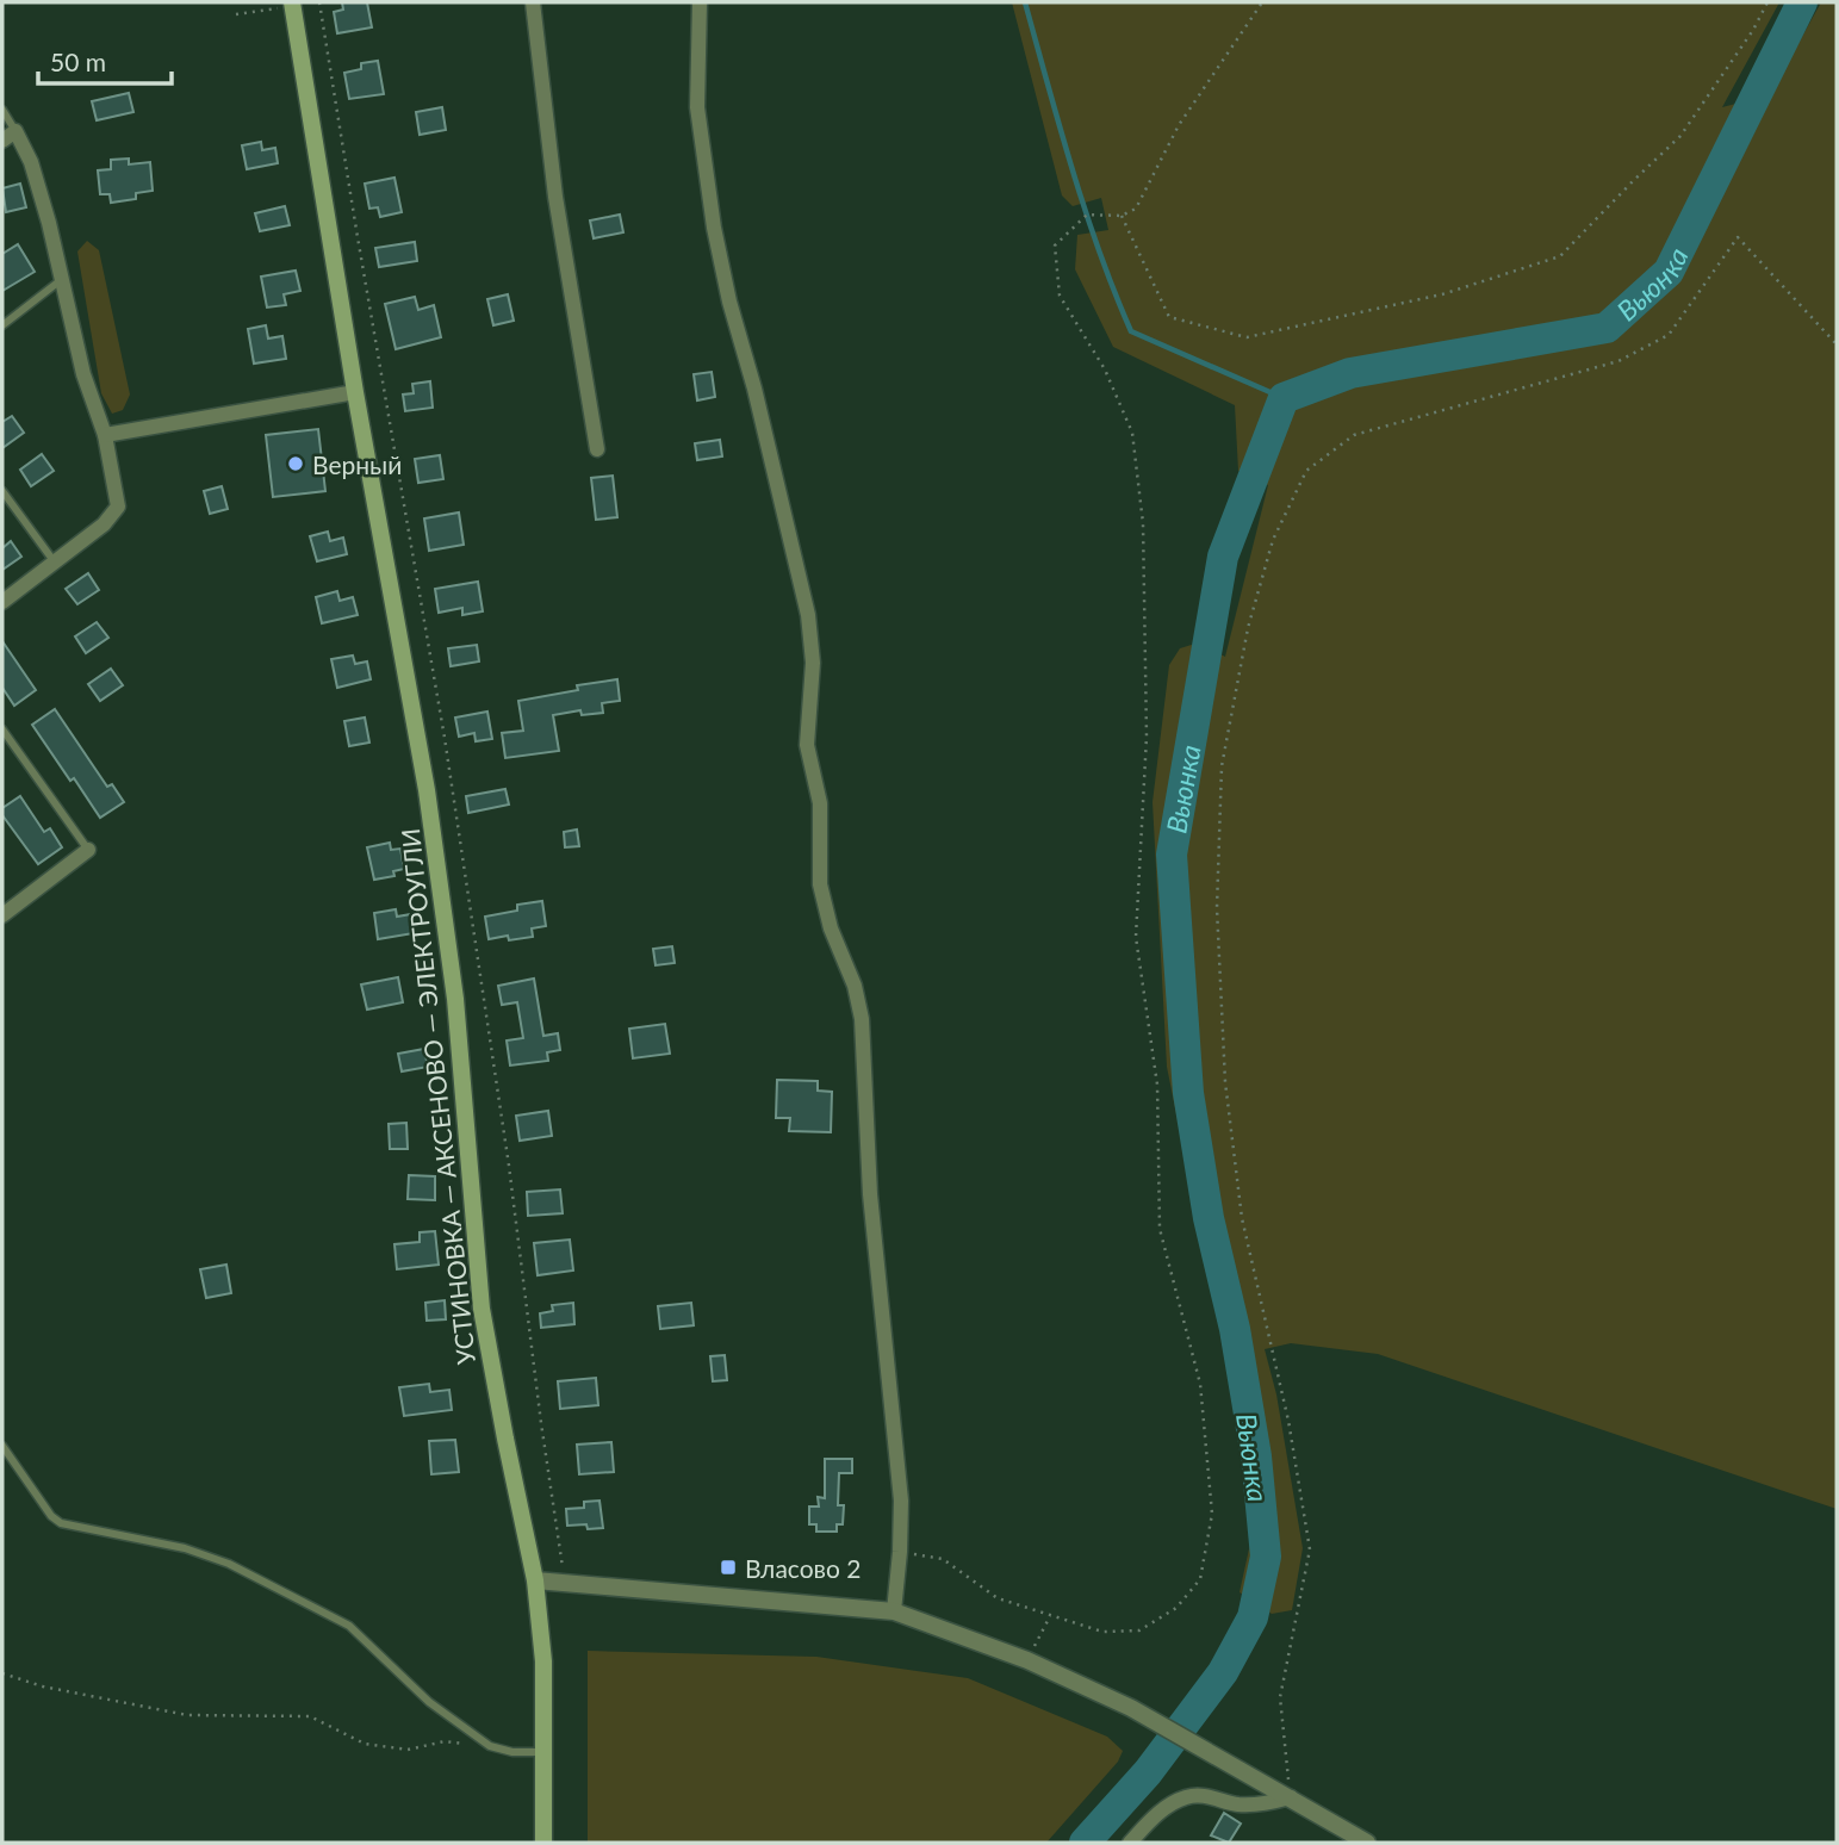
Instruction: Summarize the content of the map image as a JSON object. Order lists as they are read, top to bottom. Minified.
{"streets":{"main road":["УСТИНОВКА — АКСЕНОВО — ЭЛЕКТРОУГЛИ"]},"water":["Вьюнка"],"places":{"other":["Верный"],"transit":["Власово 2"]},"scale_bar":"50 m"}
